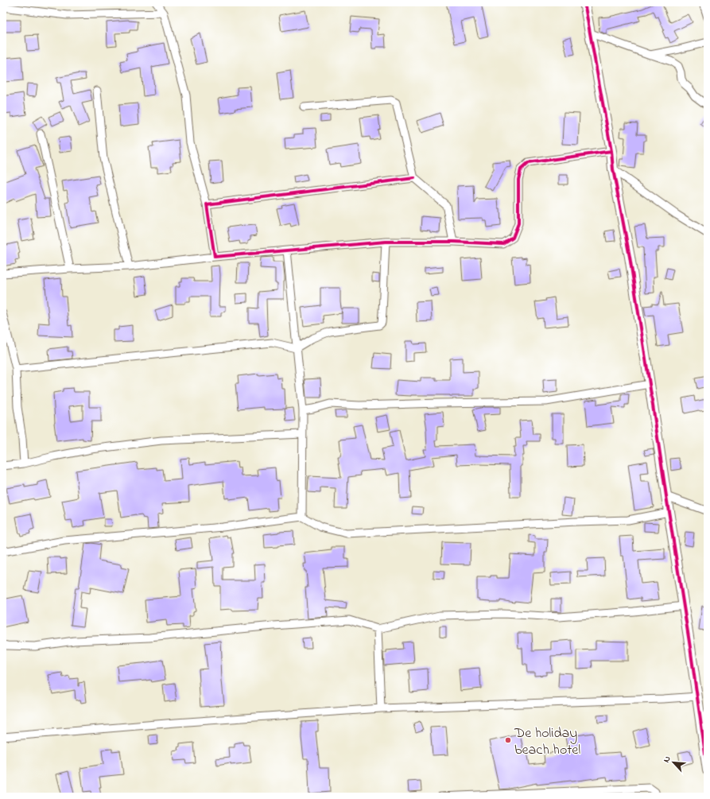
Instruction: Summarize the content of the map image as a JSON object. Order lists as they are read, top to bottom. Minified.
{"places":["De holiday beach hotel"],"north":"top left"}
